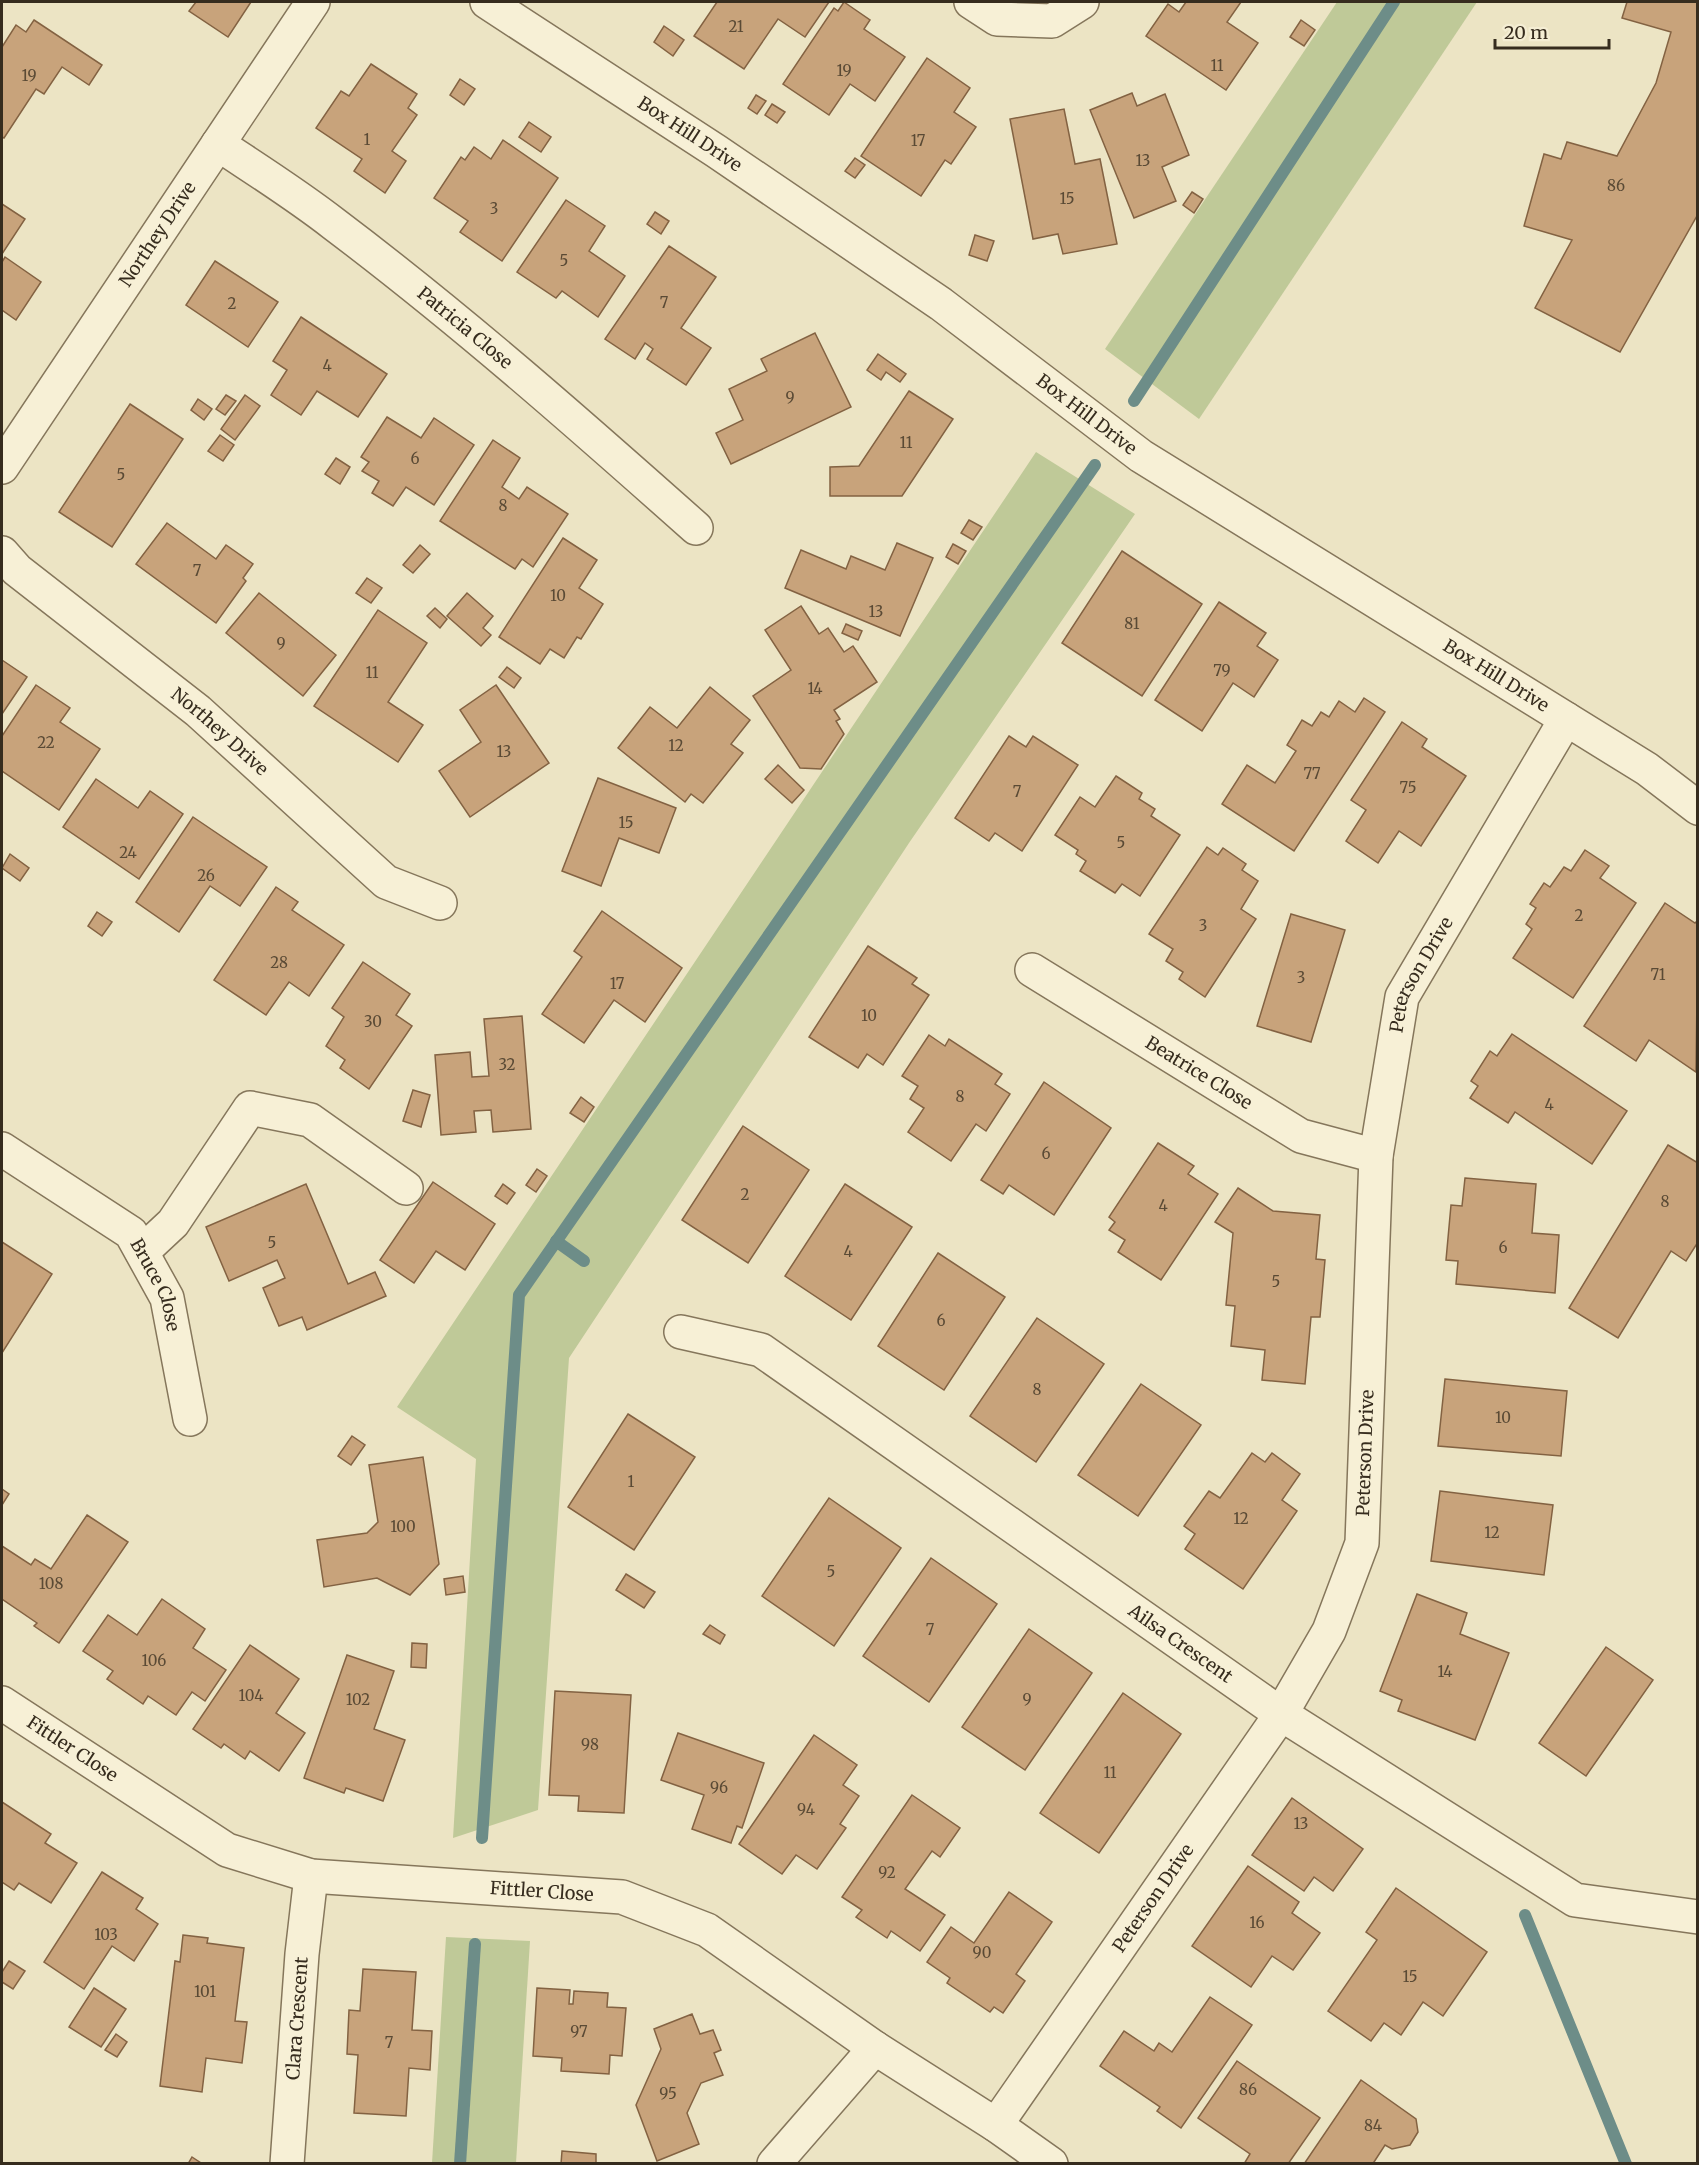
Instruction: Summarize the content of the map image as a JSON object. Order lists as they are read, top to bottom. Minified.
{"streets":{"street":["Box Hill Drive","Northey Drive","Patricia Close","Peterson Drive","Beatrice Close","Bruce Close","Ailsa Crescent","Fittler Close","Clara Crescent"]},"crossings":[["Box Hill Drive","Peterson Drive"],["Northey Drive","Patricia Close"],["Peterson Drive","Beatrice Close"],["Peterson Drive","Ailsa Crescent"],["Peterson Drive","Fittler Close"],["Fittler Close","Clara Crescent"]],"house_numbers":["21","11","19","19","1","17","13","86","15","3","5","7","2","4","9","11","6","5","8","7","10","13","81","9","79","11","14","22","12","13","77","75","7","15","5","24","26","2","3","28","71","3","17","10","30","32","8","4","6","2","8","4","5","6","4","5","6","8","10","1","12","100","12","5","108","7","106","14","104","102","9","98","11","96","94","13","92","16","103","90","15","101","97","7","86","95","84"],"scale_bar":"20 m"}
